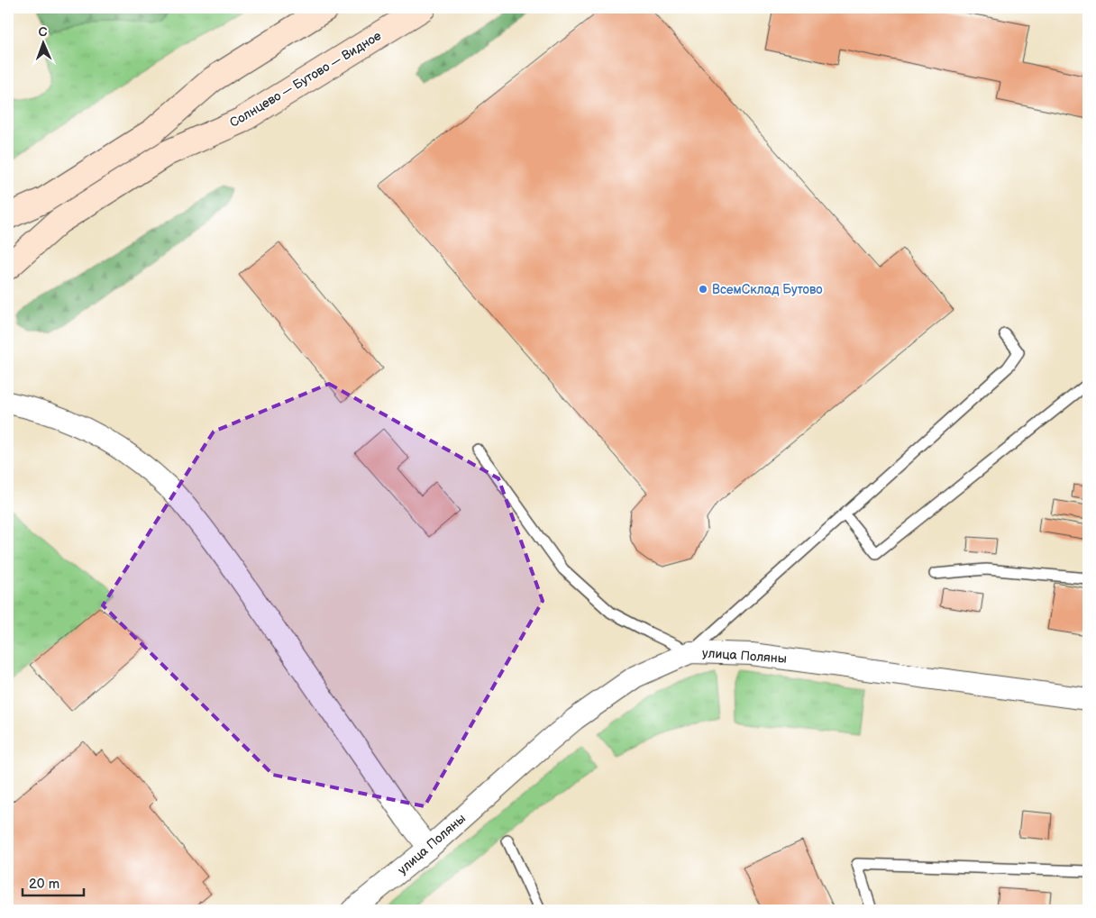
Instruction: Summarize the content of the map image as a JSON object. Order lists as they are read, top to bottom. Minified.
{"streets":{"main road":["Солнцево — Бутово — Видное"],"street":["улица Поляны"]},"places":["ВсемСклад Бутово"],"scale_bar":"20 m","north":"top"}
